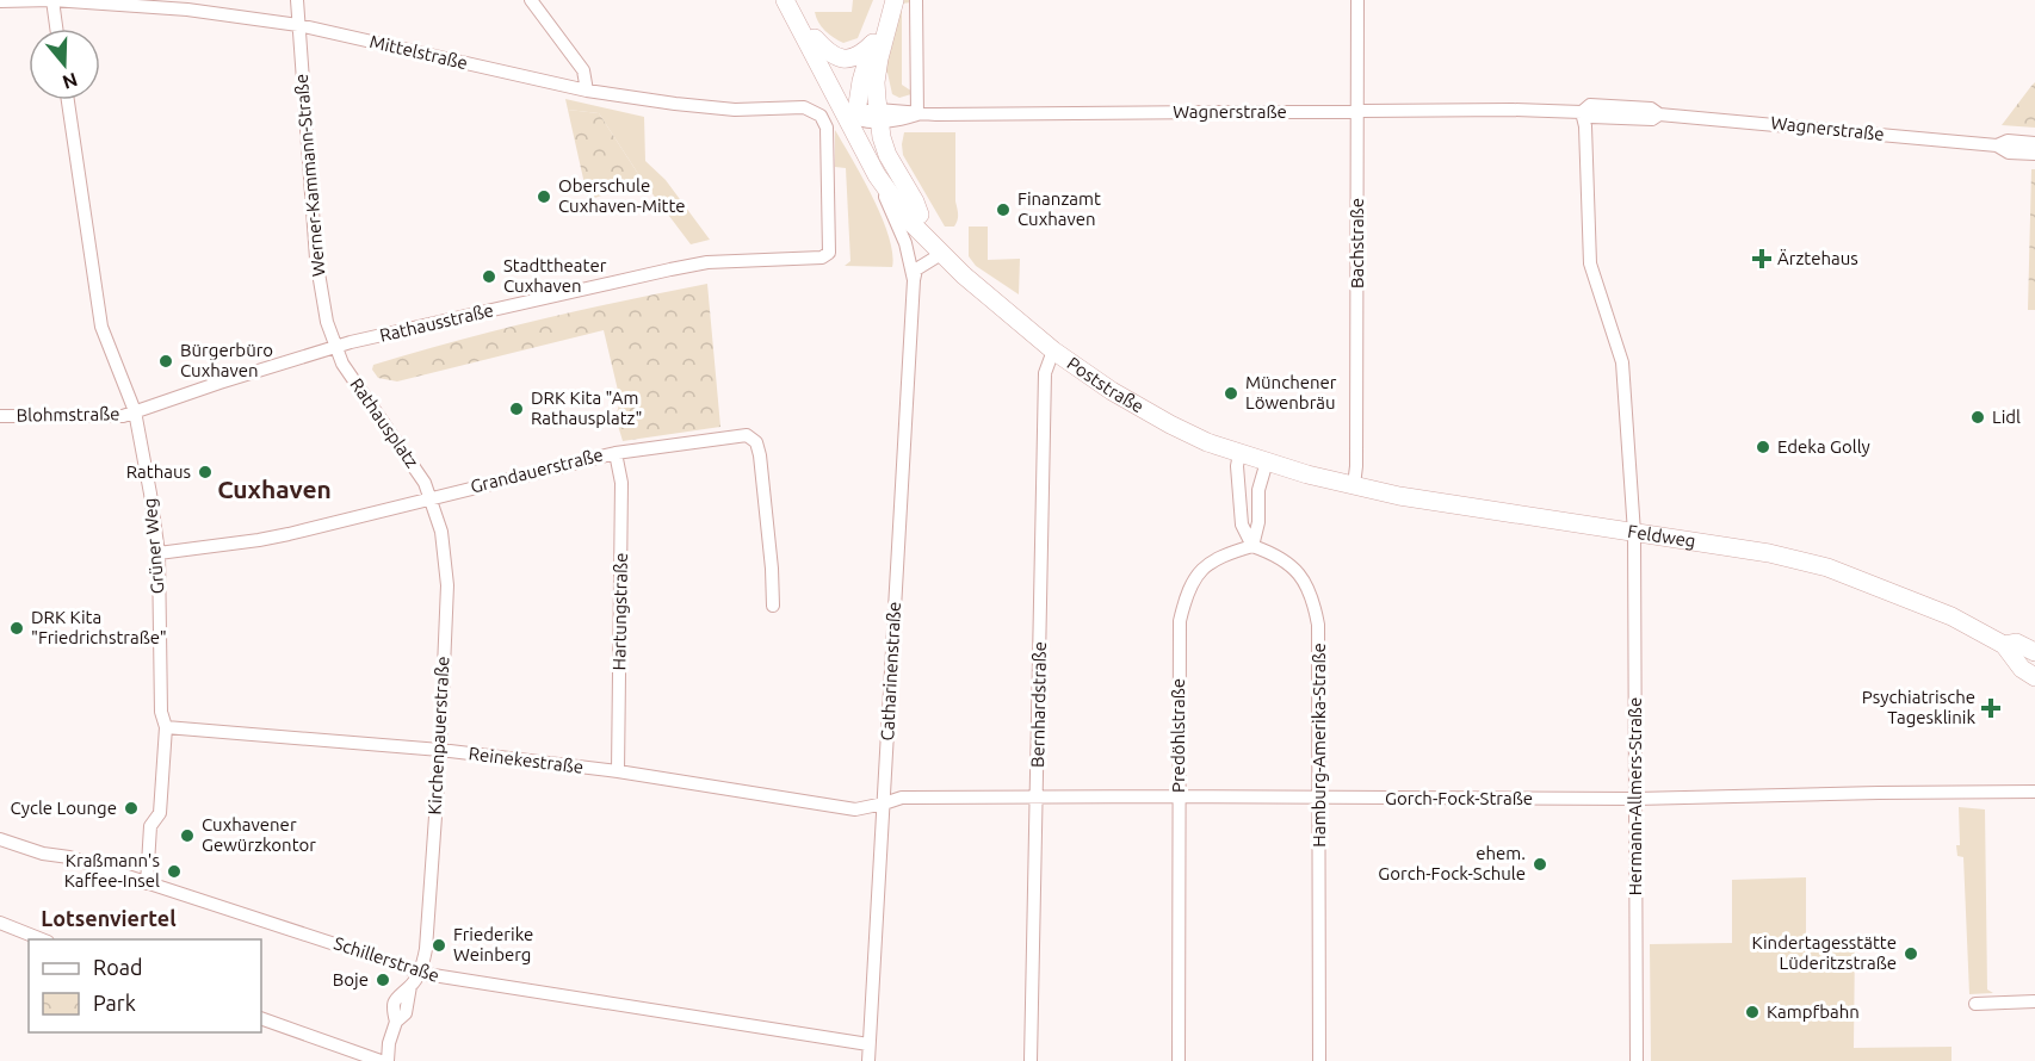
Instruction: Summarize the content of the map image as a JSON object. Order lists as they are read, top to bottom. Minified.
{"streets":{"street":["Mittelstraße","Wagnerstraße","Werner-Kammann-Straße","Bachstraße","Rathausstraße","Poststraße","Blohmstraße","Rathausplatz","Grandauerstraße","Feldweg","Grüner Weg","Hartungstraße","Catharinenstraße","Bernhardstraße","Kirchenpauerstraße","Predöhlstraße","Hamburg-Amerika-Straße","Reinekestraße","Hermann-Allmers-Straße","Gorch-Fock-Straße","Schillerstraße"]},"crossings":[["Mittelstraße","Werner-Kammann-Straße"],["Mittelstraße","Rathausstraße"],["Wagnerstraße","Bachstraße"],["Wagnerstraße","Poststraße"],["Wagnerstraße","Hermann-Allmers-Straße"],["Werner-Kammann-Straße","Rathausstraße"],["Werner-Kammann-Straße","Rathausplatz"],["Bachstraße","Feldweg"],["Rathausstraße","Blohmstraße"],["Rathausstraße","Rathausplatz"],["Rathausstraße","Grüner Weg"],["Poststraße","Feldweg"],["Poststraße","Catharinenstraße"],["Poststraße","Bernhardstraße"],["Blohmstraße","Grüner Weg"],["Rathausplatz","Grandauerstraße"],["Rathausplatz","Kirchenpauerstraße"],["Grandauerstraße","Grüner Weg"],["Grandauerstraße","Hartungstraße"],["Grandauerstraße","Kirchenpauerstraße"],["Feldweg","Hermann-Allmers-Straße"],["Grüner Weg","Reinekestraße"],["Grüner Weg","Schillerstraße"],["Hartungstraße","Reinekestraße"],["Catharinenstraße","Reinekestraße"],["Catharinenstraße","Gorch-Fock-Straße"],["Catharinenstraße","Schillerstraße"],["Bernhardstraße","Gorch-Fock-Straße"],["Kirchenpauerstraße","Reinekestraße"],["Kirchenpauerstraße","Schillerstraße"],["Predöhlstraße","Hamburg-Amerika-Straße"],["Predöhlstraße","Gorch-Fock-Straße"],["Hamburg-Amerika-Straße","Gorch-Fock-Straße"],["Reinekestraße","Gorch-Fock-Straße"],["Hermann-Allmers-Straße","Gorch-Fock-Straße"]],"districts":["Cuxhaven","Lotsenviertel"],"places":{"other":["Oberschule Cuxhaven-Mitte","Finanzamt Cuxhaven","Stadttheater Cuxhaven","Bürgerbüro Cuxhaven","Münchener Löwenbräu","DRK Kita \"Am Rathausplatz\"","Lidl","Edeka Golly","Rathaus","DRK Kita \"Friedrichstraße\"","Cycle Lounge","Cuxhavener Gewürzkontor","ehem. Gorch-Fock-Schule","Kraßmann's Kaffee-Insel","Friederike Weinberg","Kindertagesstätte Lüderitzstraße","Boje","Kampfbahn"],"health":["Ärztehaus","Psychiatrische Tagesklinik"]},"legend":["Road","Park"],"north":"bottom"}
